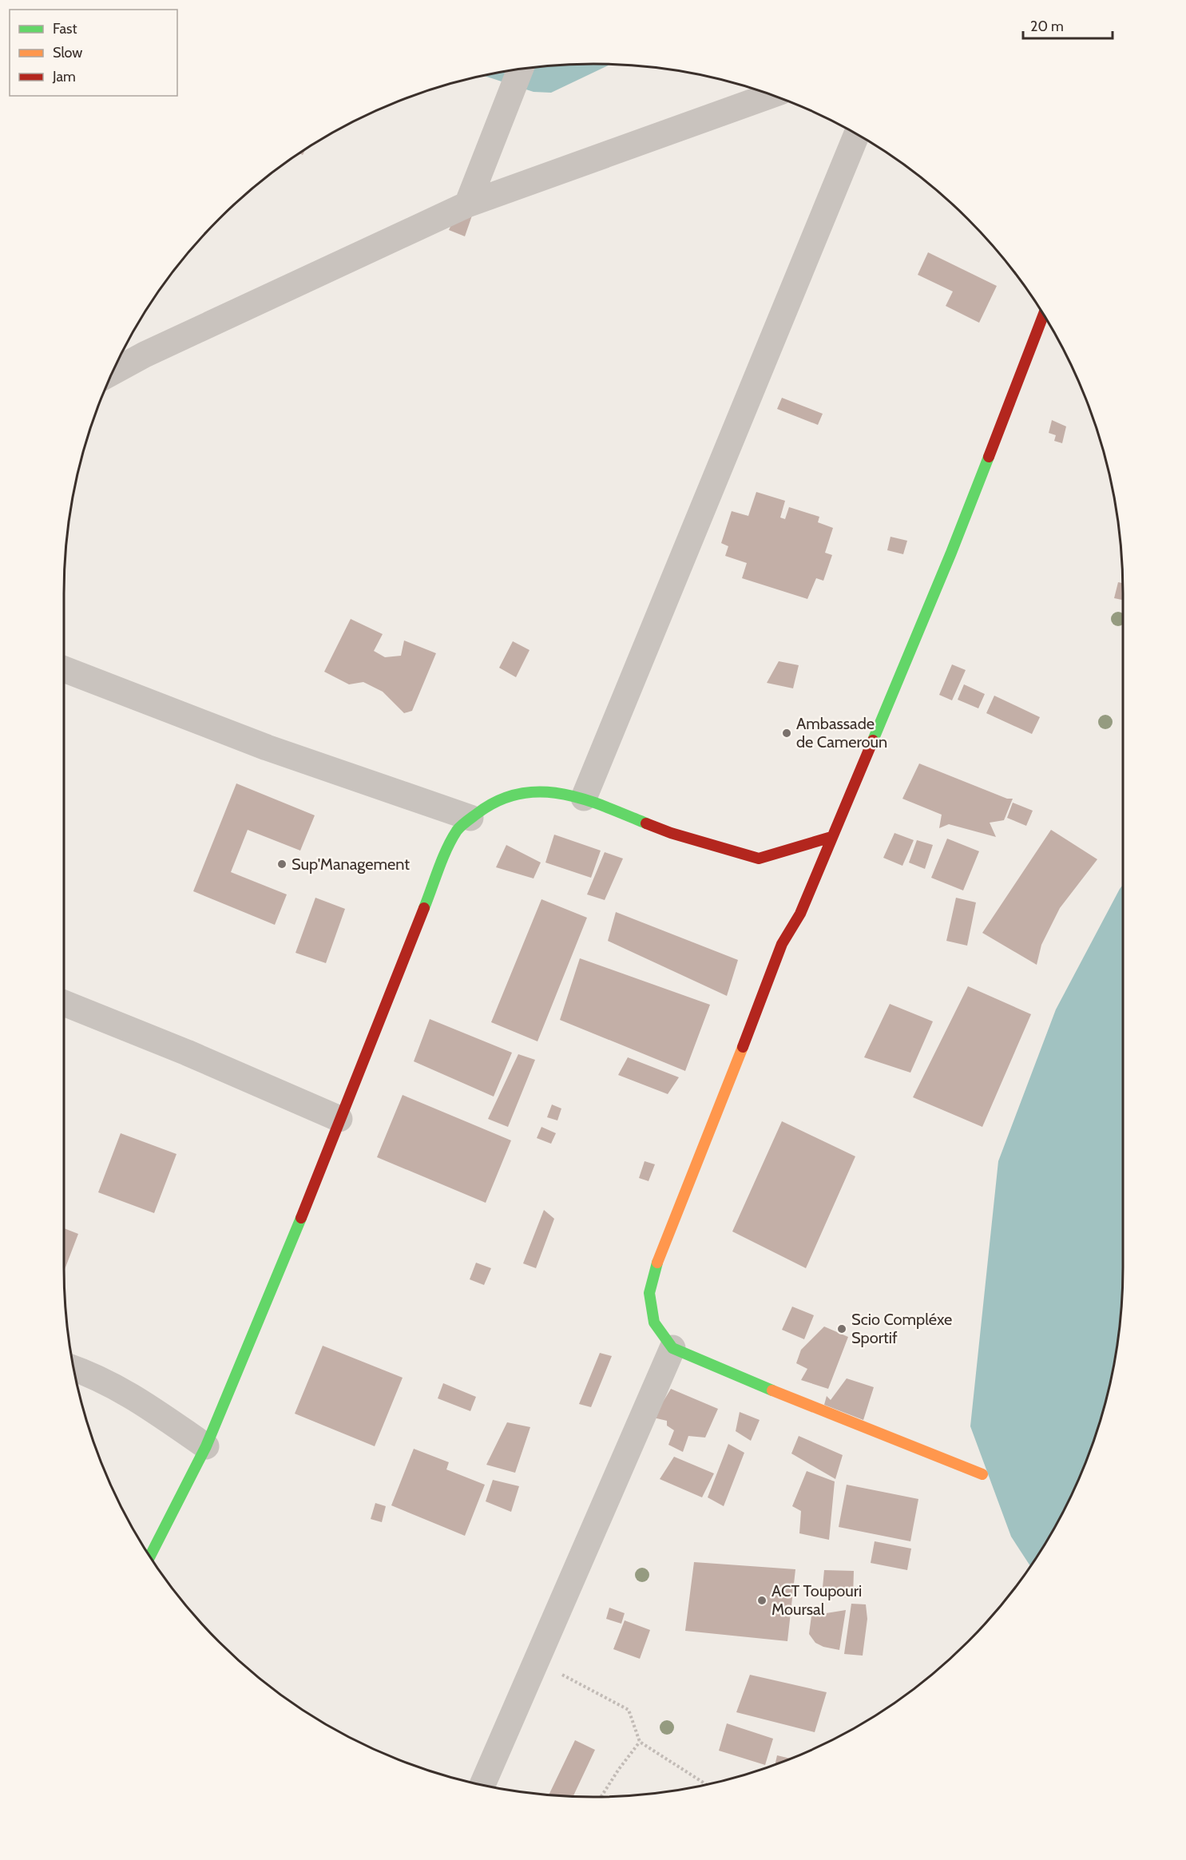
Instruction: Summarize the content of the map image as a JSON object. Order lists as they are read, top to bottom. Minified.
{"places":["Ambassade de Cameroun","Sup'Management","Scio Compléxe Sportif","ACT Toupouri Moursal"],"legend":["Fast","Slow","Jam"],"scale_bar":"20 m"}
